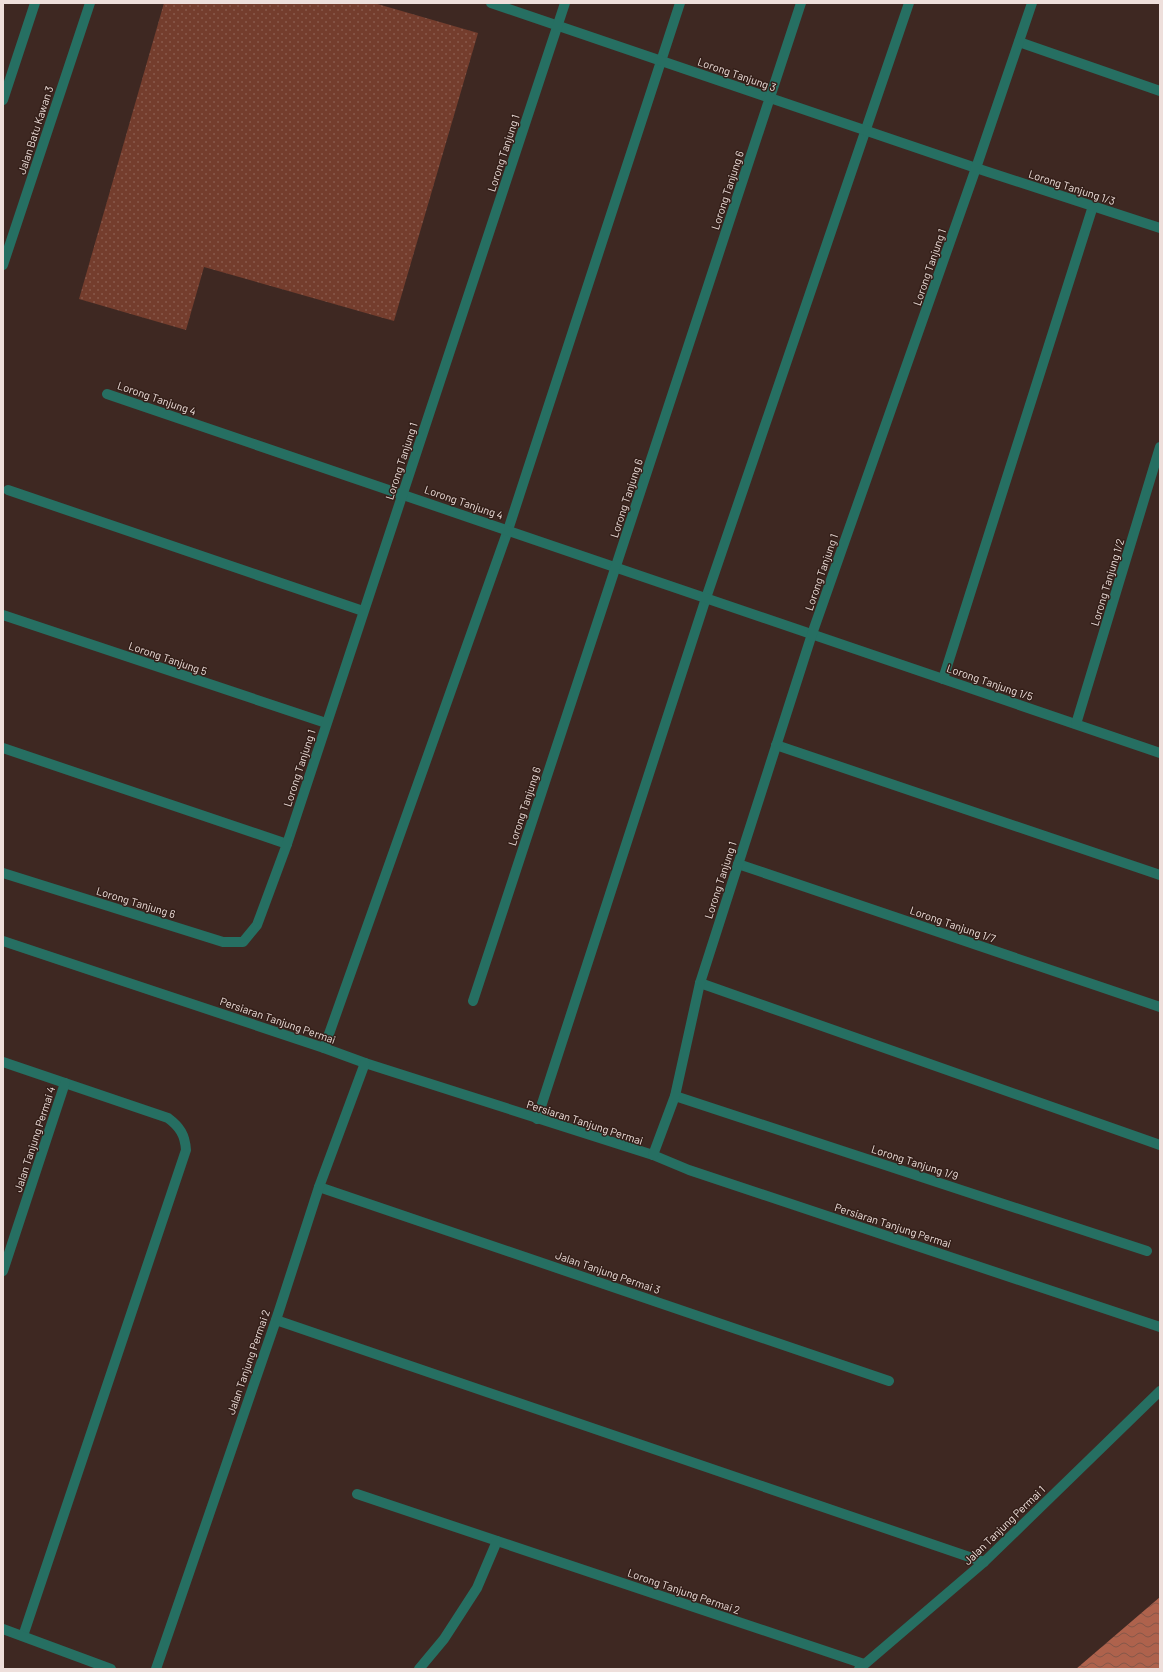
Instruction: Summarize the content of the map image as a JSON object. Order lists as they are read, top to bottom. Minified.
{"streets":{"street":["Lorong Tanjung 3","Jalan Batu Kawan 3","Lorong Tanjung 1","Lorong Tanjung 1/3","Lorong Tanjung 6","Lorong Tanjung 4","Lorong Tanjung 1/2","Lorong Tanjung 5","Lorong Tanjung 1/5","Lorong Tanjung 1/7","Persiaran Tanjung Permai","Jalan Tanjung Permai 4","Lorong Tanjung 1/9","Jalan Tanjung Permai 3","Jalan Tanjung Permai 2","Jalan Tanjung Permai 1","Lorong Tanjung Permai 2"]},"crossings":[["Lorong Tanjung 3","Lorong Tanjung 1"],["Lorong Tanjung 3","Lorong Tanjung 1/3"],["Lorong Tanjung 3","Lorong Tanjung 6"],["Lorong Tanjung 1","Lorong Tanjung 1/3"],["Lorong Tanjung 1","Lorong Tanjung 6"],["Lorong Tanjung 1","Lorong Tanjung 4"],["Lorong Tanjung 1","Lorong Tanjung 5"],["Lorong Tanjung 1","Lorong Tanjung 1/5"],["Lorong Tanjung 1","Lorong Tanjung 1/7"],["Lorong Tanjung 1","Persiaran Tanjung Permai"],["Lorong Tanjung 1","Lorong Tanjung 1/9"],["Lorong Tanjung 6","Lorong Tanjung 4"],["Lorong Tanjung 4","Lorong Tanjung 1/5"],["Lorong Tanjung 1/2","Lorong Tanjung 1/5"],["Persiaran Tanjung Permai","Jalan Tanjung Permai 2"],["Jalan Tanjung Permai 3","Jalan Tanjung Permai 2"],["Jalan Tanjung Permai 1","Lorong Tanjung Permai 2"]]}
